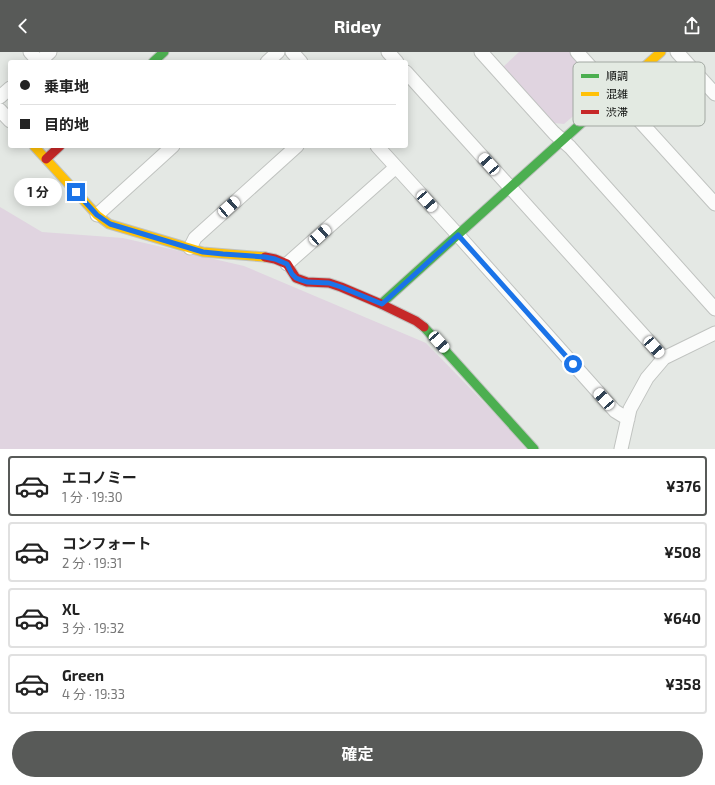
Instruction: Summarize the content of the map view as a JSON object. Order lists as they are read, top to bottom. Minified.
{"legend":["順調","混雑","渋滞"],"page":{"header":"Ridey","banner":["乗車地","目的地"],"bubble":"1 分","list":[{"name":"エコノミー","note":"1 分 · 19:30","value":"¥376"},{"name":"コンフォート","note":"2 分 · 19:31","value":"¥508"},{"name":"XL","note":"3 分 · 19:32","value":"¥640"},{"name":"Green","note":"4 分 · 19:33","value":"¥358"}],"buttons":"確定"}}
